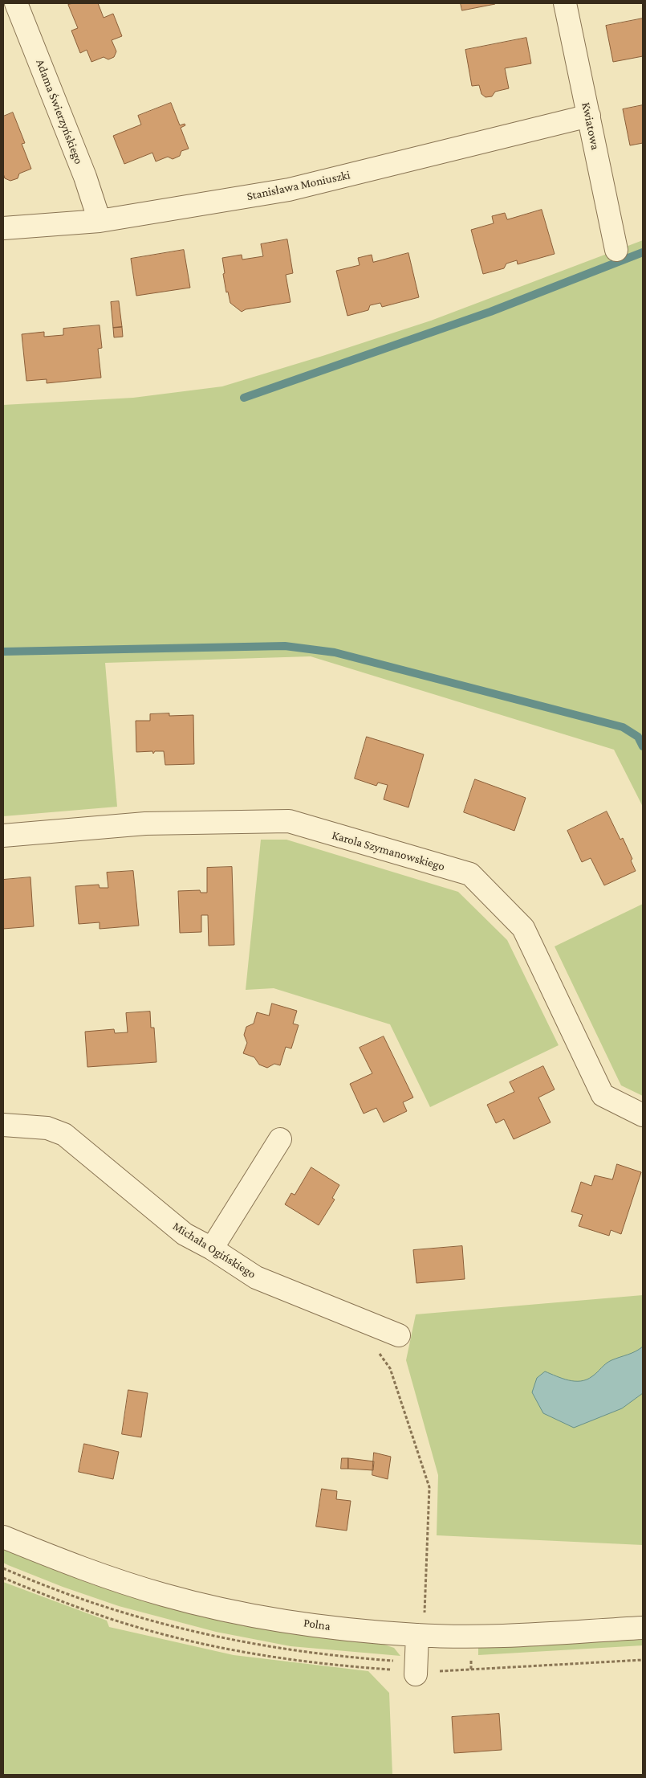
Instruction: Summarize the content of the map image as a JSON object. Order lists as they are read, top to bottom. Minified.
{"streets":{"street":["Adama Świerzyńskiego","Kwiatowa","Stanisława Moniuszki","Karola Szymanowskiego","Michała Ogińskiego","Polna"]},"crossings":[["Adama Świerzyńskiego","Stanisława Moniuszki"],["Kwiatowa","Stanisława Moniuszki"]]}
